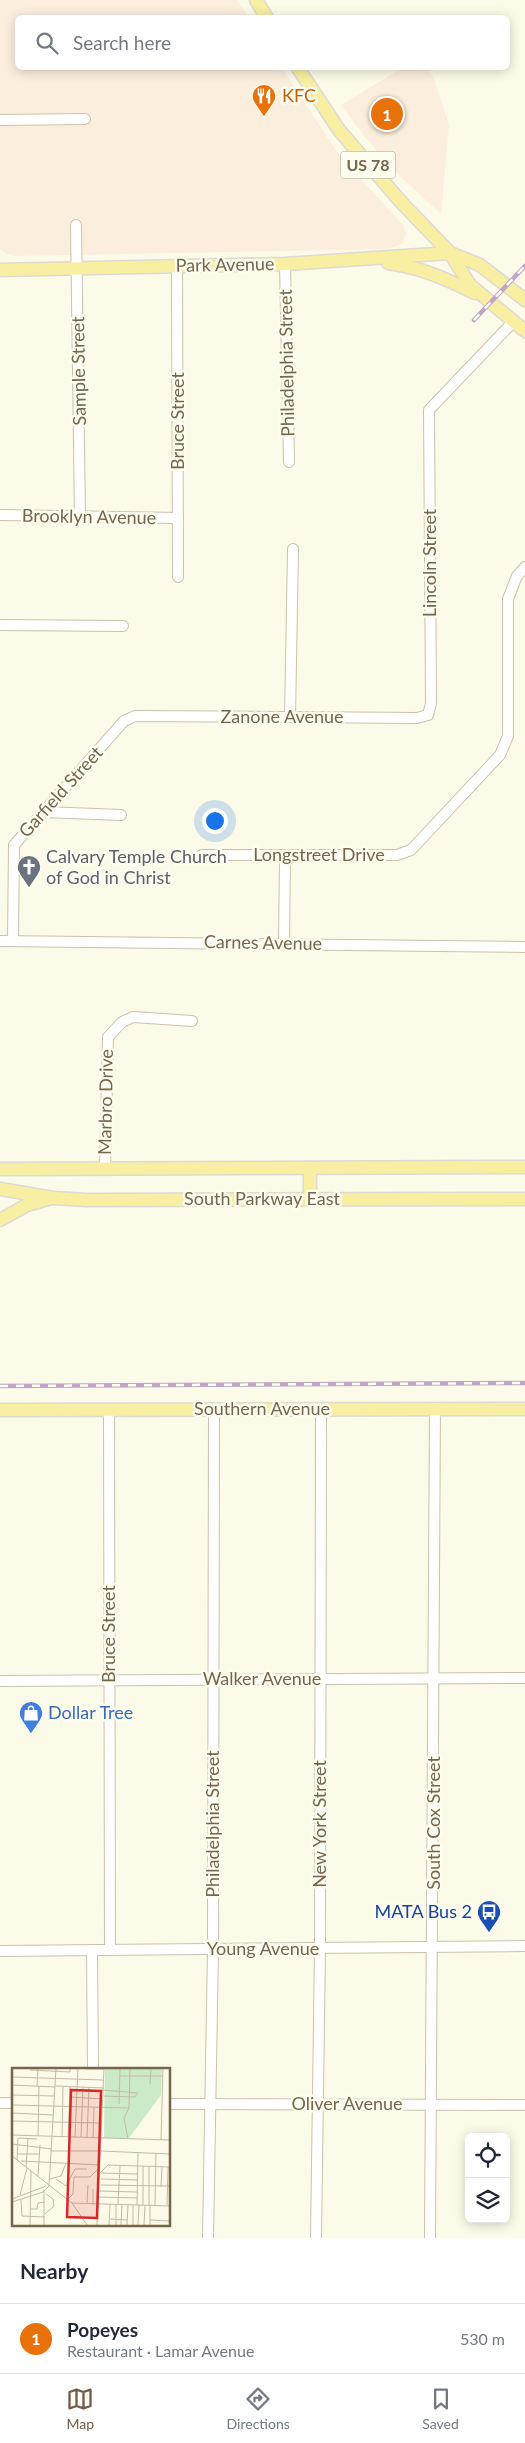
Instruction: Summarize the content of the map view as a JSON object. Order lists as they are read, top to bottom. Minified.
{"streets":{"main road":["US 78","Park Avenue","South Parkway East","Southern Avenue"],"street":["Philadelphia Street","Sample Street","Bruce Street","Brooklyn Avenue","Lincoln Street","Zanone Avenue","Garfield Street","Longstreet Drive","Carnes Avenue","Marbro Drive","Walker Avenue","South Cox Street","New York Street","Young Avenue","Oliver Avenue"]},"crossings":[["US 78","Park Avenue"],["US 78","Lincoln Street"],["Park Avenue","Philadelphia Street"],["Park Avenue","Sample Street"],["Park Avenue","Bruce Street"],["Philadelphia Street","Southern Avenue"],["Philadelphia Street","Walker Avenue"],["Philadelphia Street","Young Avenue"],["Philadelphia Street","Oliver Avenue"],["Sample Street","Brooklyn Avenue"],["Bruce Street","Brooklyn Avenue"],["Bruce Street","Southern Avenue"],["Bruce Street","Walker Avenue"],["Bruce Street","Young Avenue"],["Lincoln Street","Zanone Avenue"],["Zanone Avenue","Garfield Street"],["Garfield Street","Carnes Avenue"],["Marbro Drive","South Parkway East"],["Southern Avenue","South Cox Street"],["Southern Avenue","New York Street"],["Walker Avenue","South Cox Street"],["Walker Avenue","New York Street"],["South Cox Street","Young Avenue"],["South Cox Street","Oliver Avenue"],["New York Street","Young Avenue"],["New York Street","Oliver Avenue"]],"places":{"restaurant":["KFC"],"church":["Calvary Temple Church of God in Christ"],"shop":["Dollar Tree"],"bus stop":["MATA Bus 2"]},"page":{"search":"Search here","pins":"1","heading":"Nearby","list":[{"mark":"1","name":"Popeyes","note":"Restaurant · Lamar Avenue","value":"530 m"}],"nav":["Map","Directions","Saved"]}}
